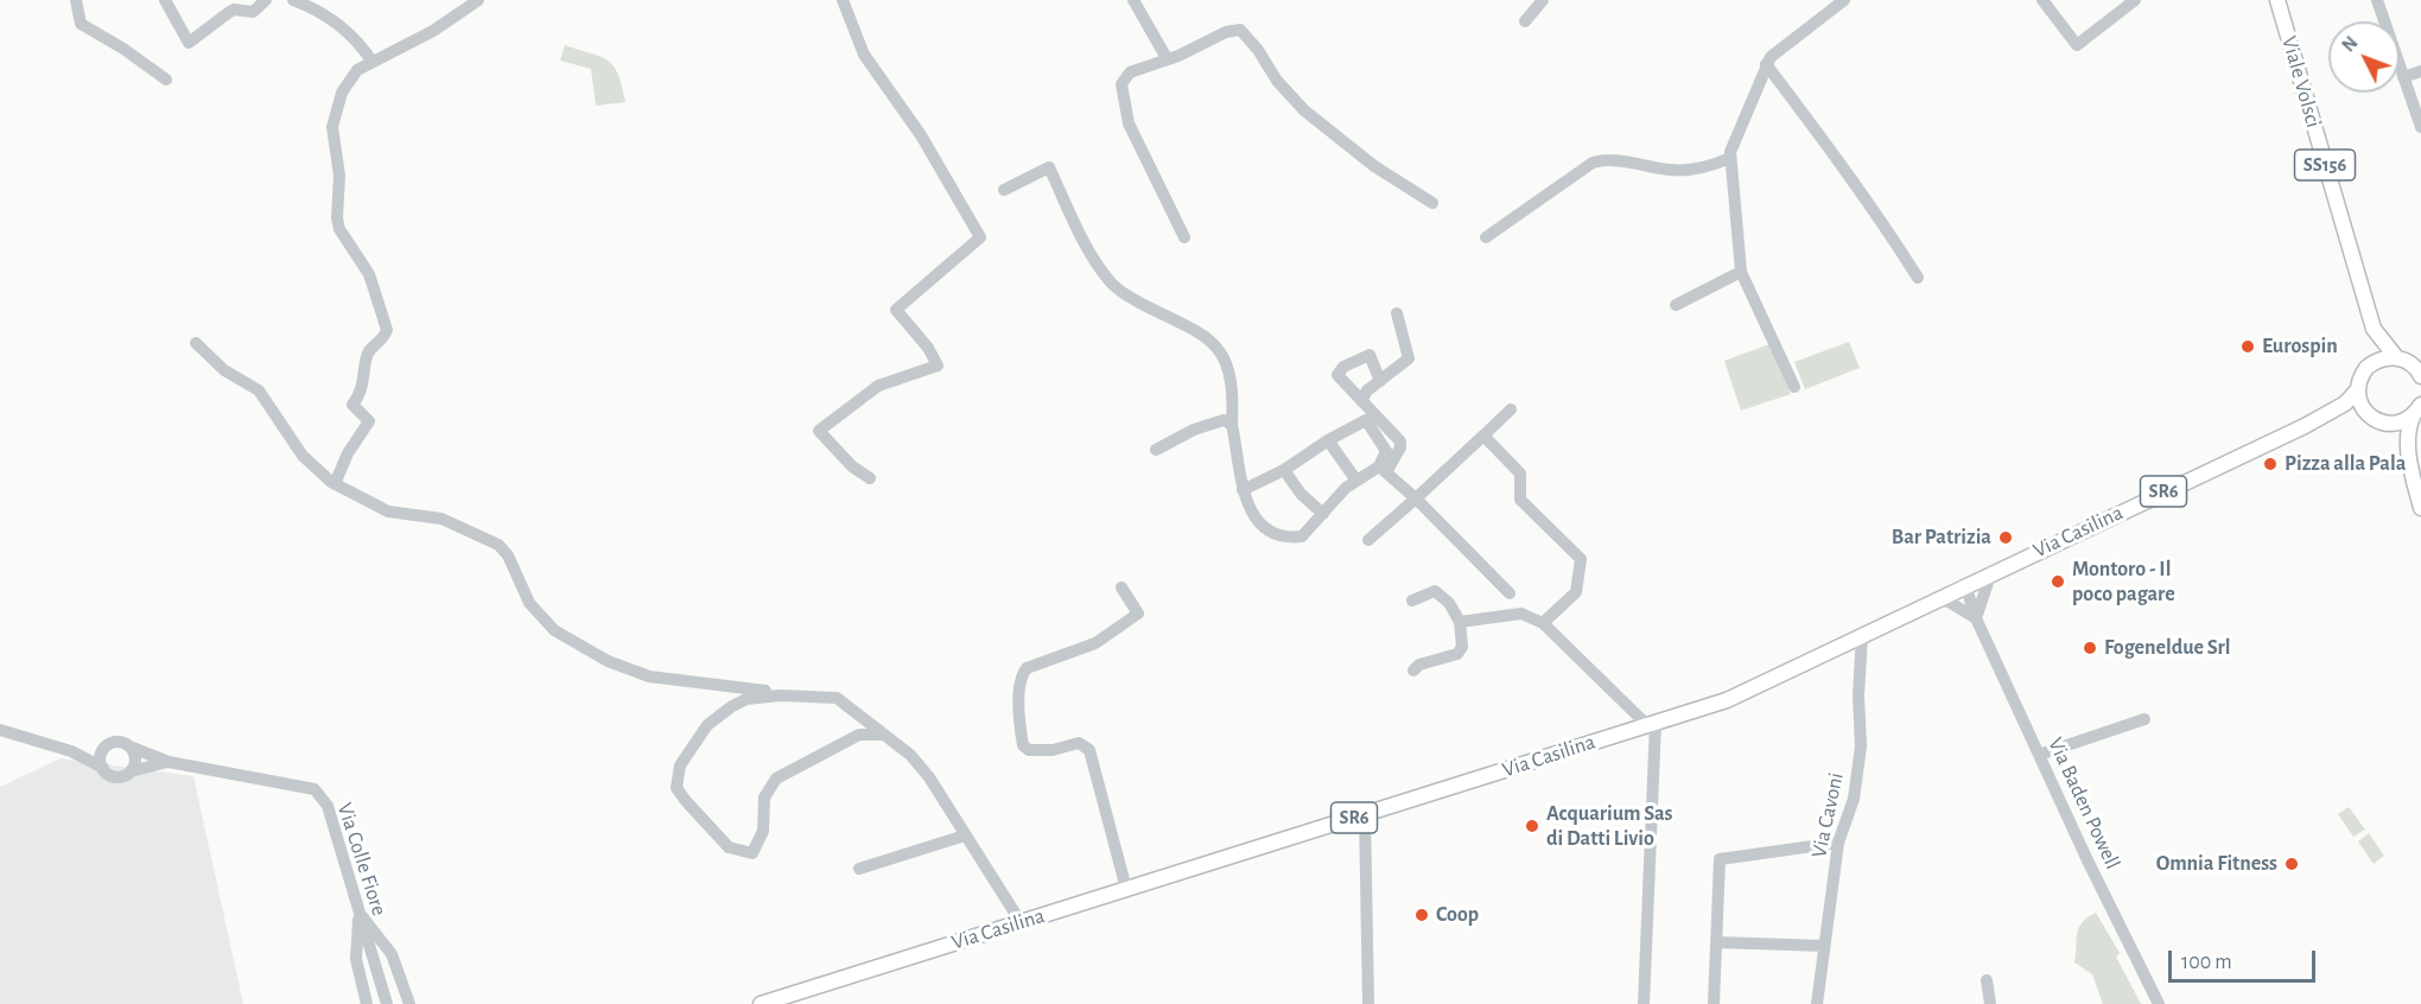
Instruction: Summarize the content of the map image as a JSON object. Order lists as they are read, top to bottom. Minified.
{"streets":{"main road":["Viale Volsci","SS156","SR6","Via Casilina"],"street":["Via Baden Powell","Via Cavoni","Via Colle Fiore"]},"crossings":[["Viale Volsci","SS156"],["SS156","Via Casilina"],["Via Casilina","Via Baden Powell"],["Via Casilina","Via Cavoni"]],"places":["Eurospin","Pizza alla Pala","Bar Patrizia","Montoro - Il poco pagare","Fogeneldue Srl","Acquarium Sas di Datti Livio","Omnia Fitness","Coop"],"scale_bar":"100 m","north":"top left"}
